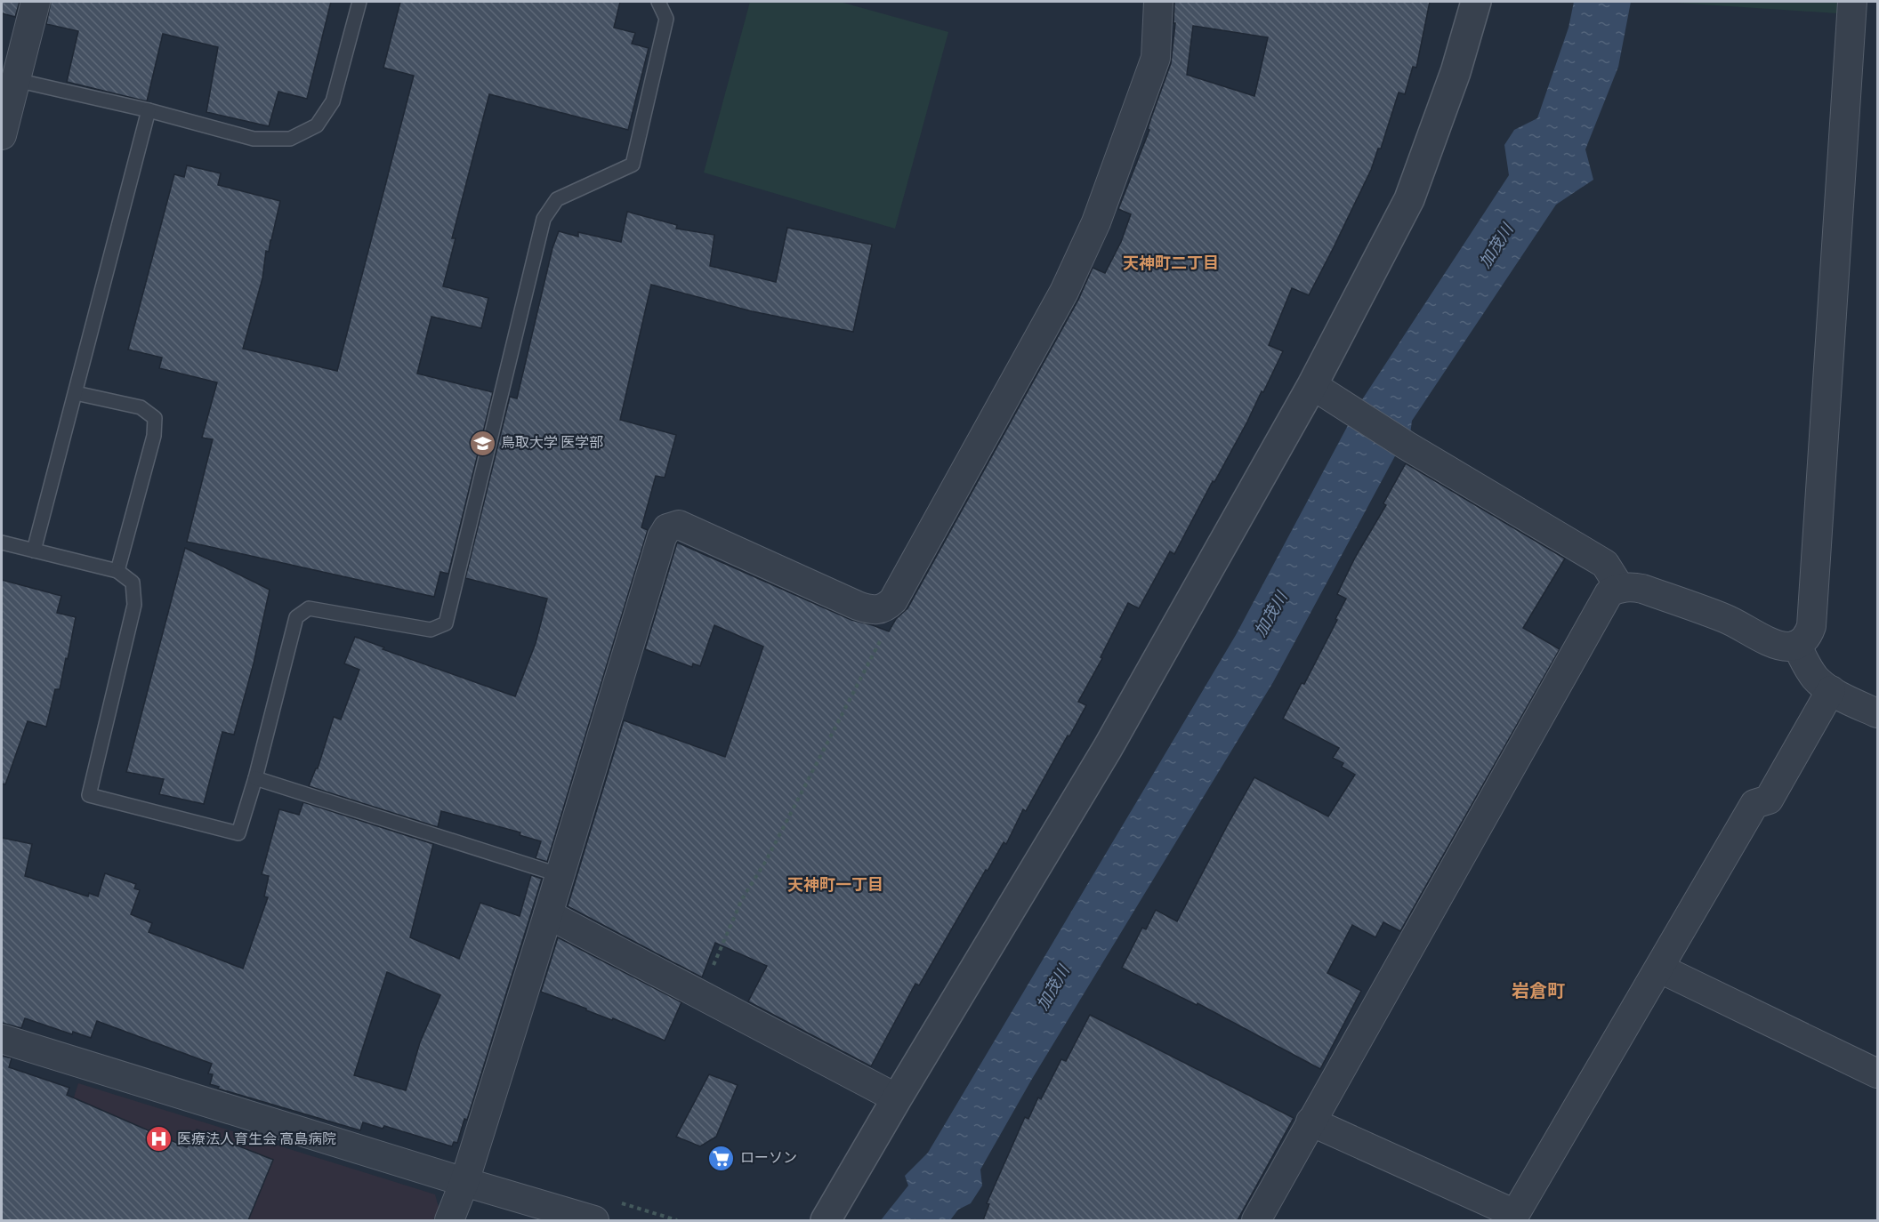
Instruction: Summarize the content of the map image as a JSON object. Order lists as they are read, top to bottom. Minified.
{"districts":["天神町二丁目","天神町一丁目","岩倉町"],"water":["加茂川"],"places":{"school or university":["鳥取大学 医学部"],"hospital":["医療法人育生会 高島病院"],"supermarket":["ローソン"]}}
